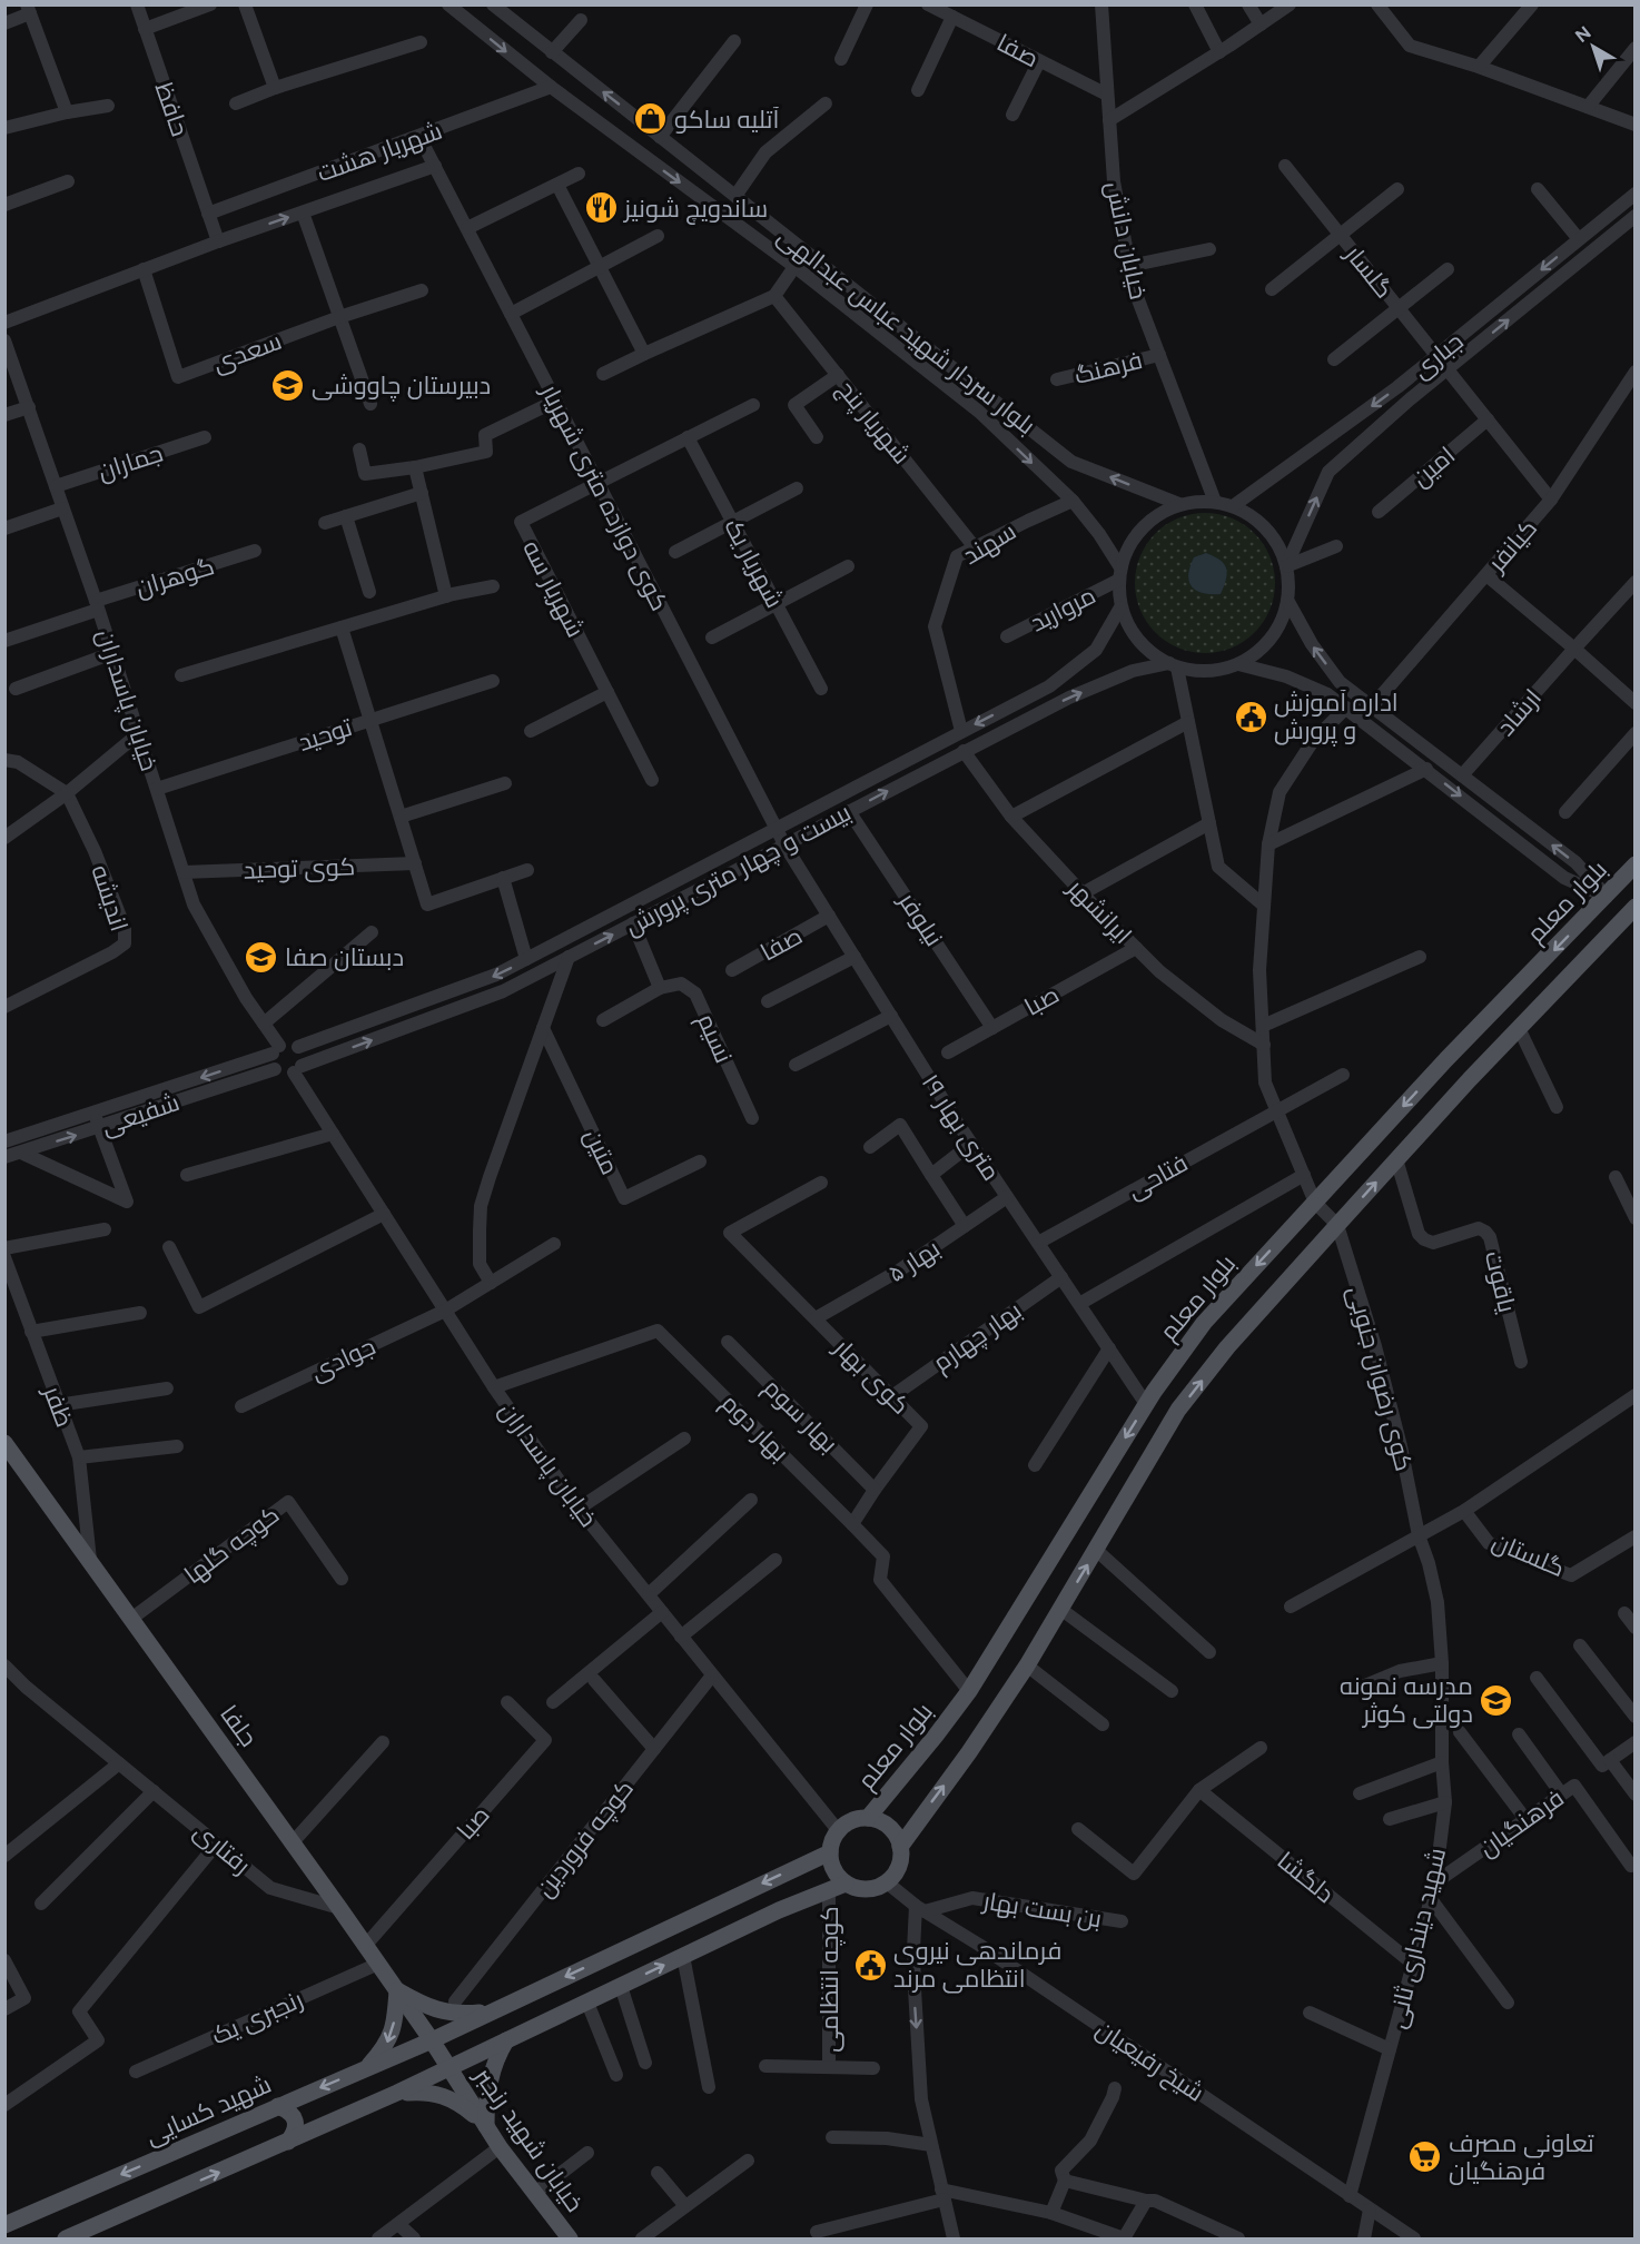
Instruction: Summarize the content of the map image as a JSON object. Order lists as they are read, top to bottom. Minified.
{"streets":{"main road":["بلوار معلم","جلفا","شهید کسایی","خیابان شهید رنجبر"],"street":["صفا","حافظ","شهریار هشت","خیابان دانش","گلسار","بلوار سردار شهید عباس عبدالهی","سعدی","جباری","فرهنگ","شهریار پنج","جماران","امین","کوی دوازده متری شهریار","سهند","کیانفر","شهریار یک","گوهران","شهریار سه","مروارید","خیابان پاسداران","ارشاد","توحید","کوی توحید","بیست و چهار متری پرورش","اندیشه","ایرانشهر","نیلوفر","صبا","نسیم","شفیعی","۱۹ متری بهار","متین","فتاحی","بهار ۵","یاقوت","بهار چهارم","جوادی","کوی بهار","کوی رضوان جنوبی","ظفر","بهار سوم","بهار دوم","کوچه گلها","گلستان","فرهنگیان","کوچه فروردین","رفتاری","دلگشا","بن بست بهار","شهید دینداری ثانی","کوچه انتظامی","رنجبری یک","شیخ رفیعیان"]},"crossings":[["صفا","خیابان دانش"],["صفا","۱۹ متری بهار"],["حافظ","شهریار هشت"],["شهریار هشت","بلوار سردار شهید عباس عبدالهی"],["شهریار هشت","کوی دوازده متری شهریار"],["خیابان دانش","بلوار سردار شهید عباس عبدالهی"],["خیابان دانش","جباری"],["خیابان دانش","فرهنگ"],["خیابان دانش","مروارید"],["خیابان دانش","بیست و چهار متری پرورش"],["گلسار","جباری"],["بلوار سردار شهید عباس عبدالهی","جباری"],["بلوار سردار شهید عباس عبدالهی","سهند"],["بلوار سردار شهید عباس عبدالهی","مروارید"],["بلوار سردار شهید عباس عبدالهی","بیست و چهار متری پرورش"],["جباری","مروارید"],["جباری","بیست و چهار متری پرورش"],["شهریار پنج","سهند"],["جماران","خیابان پاسداران"],["کوی دوازده متری شهریار","شهریار سه"],["کوی دوازده متری شهریار","بیست و چهار متری پرورش"],["کوی دوازده متری شهریار","۱۹ متری بهار"],["سهند","بیست و چهار متری پرورش"],["شهریار یک","شهریار سه"],["گوهران","خیابان پاسداران"],["مروارید","بیست و چهار متری پرورش"],["خیابان پاسداران","توحید"],["خیابان پاسداران","کوی توحید"],["خیابان پاسداران","بیست و چهار متری پرورش"],["خیابان پاسداران","بلوار معلم"],["خیابان پاسداران","شفیعی"],["خیابان پاسداران","جوادی"],["خیابان پاسداران","بهار دوم"],["خیابان پاسداران","کوچه فروردین"],["خیابان پاسداران","شیخ رفیعیان"],["بیست و چهار متری پرورش","ایرانشهر"],["بیست و چهار متری پرورش","نیلوفر"],["بیست و چهار متری پرورش","شفیعی"],["بیست و چهار متری پرورش","۱۹ متری بهار"],["بلوار معلم","۱۹ متری بهار"],["بلوار معلم","شیخ رفیعیان"],["ایرانشهر","صبا"],["نیلوفر","صبا"],["صبا","جلفا"],["۱۹ متری بهار","فتاحی"],["۱۹ متری بهار","بهار ۵"],["۱۹ متری بهار","بهار چهارم"],["بهار ۵","کوی بهار"],["بهار چهارم","کوی بهار"],["کوی بهار","بهار سوم"],["کوی بهار","بهار دوم"],["کوی رضوان جنوبی","شهید دینداری ثانی"],["ظفر","جلفا"],["کوچه گلها","جلفا"],["جلفا","رفتاری"],["جلفا","رنجبری یک"],["جلفا","شهید کسایی"],["جلفا","خیابان شهید رنجبر"],["فرهنگیان","شهید دینداری ثانی"],["دلگشا","شهید دینداری ثانی"],["بن بست بهار","شیخ رفیعیان"],["شهید دینداری ثانی","شیخ رفیعیان"],["شهید کسایی","خیابان شهید رنجبر"]],"places":{"shop":["آتلیه ساکو"],"restaurant":["ساندویچ شونیز"],"school or university":["دبیرستان چاووشی","دبستان صفا","مدرسه نمونه دولتی کوثر"],"public building":["اداره آموزش و پرورش","فرماندهی نیروی انتظامی مرند"],"supermarket":["تعاونی مصرف فرهنگیان"]},"north":"top left"}
